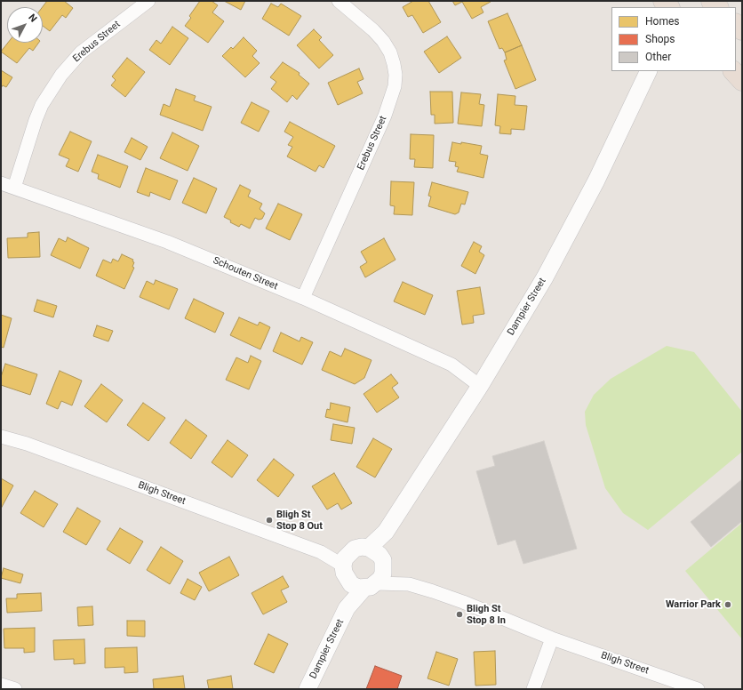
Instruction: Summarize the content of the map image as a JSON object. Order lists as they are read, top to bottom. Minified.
{"streets":{"street":["Erebus Street","Schouten Street","Dampier Street","Bligh Street"]},"crossings":[["Erebus Street","Schouten Street"],["Schouten Street","Dampier Street"],["Dampier Street","Bligh Street"]],"places":["Bligh St Stop 8 Out","Warrior Park","Bligh St Stop 8 In"],"legend":["Homes","Shops","Other"],"north":"top right"}
